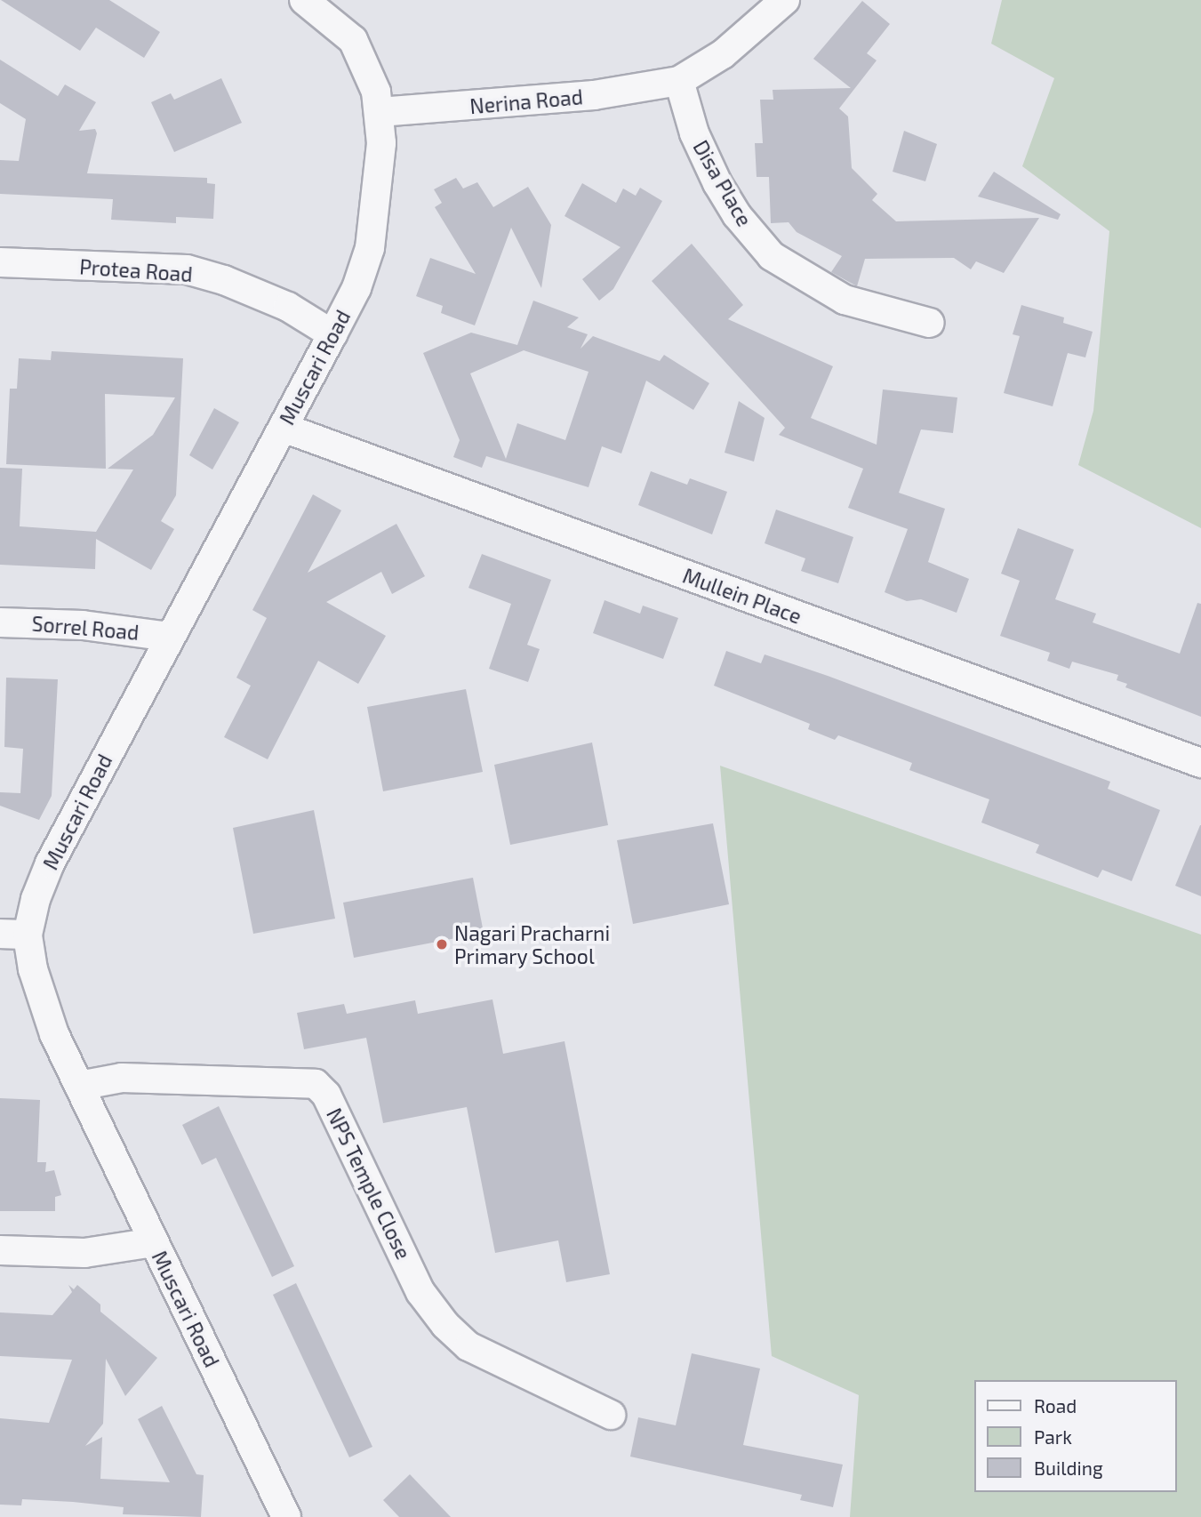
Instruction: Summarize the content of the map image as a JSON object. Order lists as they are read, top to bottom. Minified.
{"streets":{"street":["Nerina Road","Disa Place","Protea Road","Muscari Road","Mullein Place","Sorrel Road","NPS Temple Close"]},"crossings":[["Nerina Road","Disa Place"],["Nerina Road","Muscari Road"],["Protea Road","Muscari Road"],["Muscari Road","Mullein Place"],["Muscari Road","Sorrel Road"],["Muscari Road","NPS Temple Close"]],"places":["Nagari Pracharni Primary School"],"legend":["Road","Park","Building"]}
